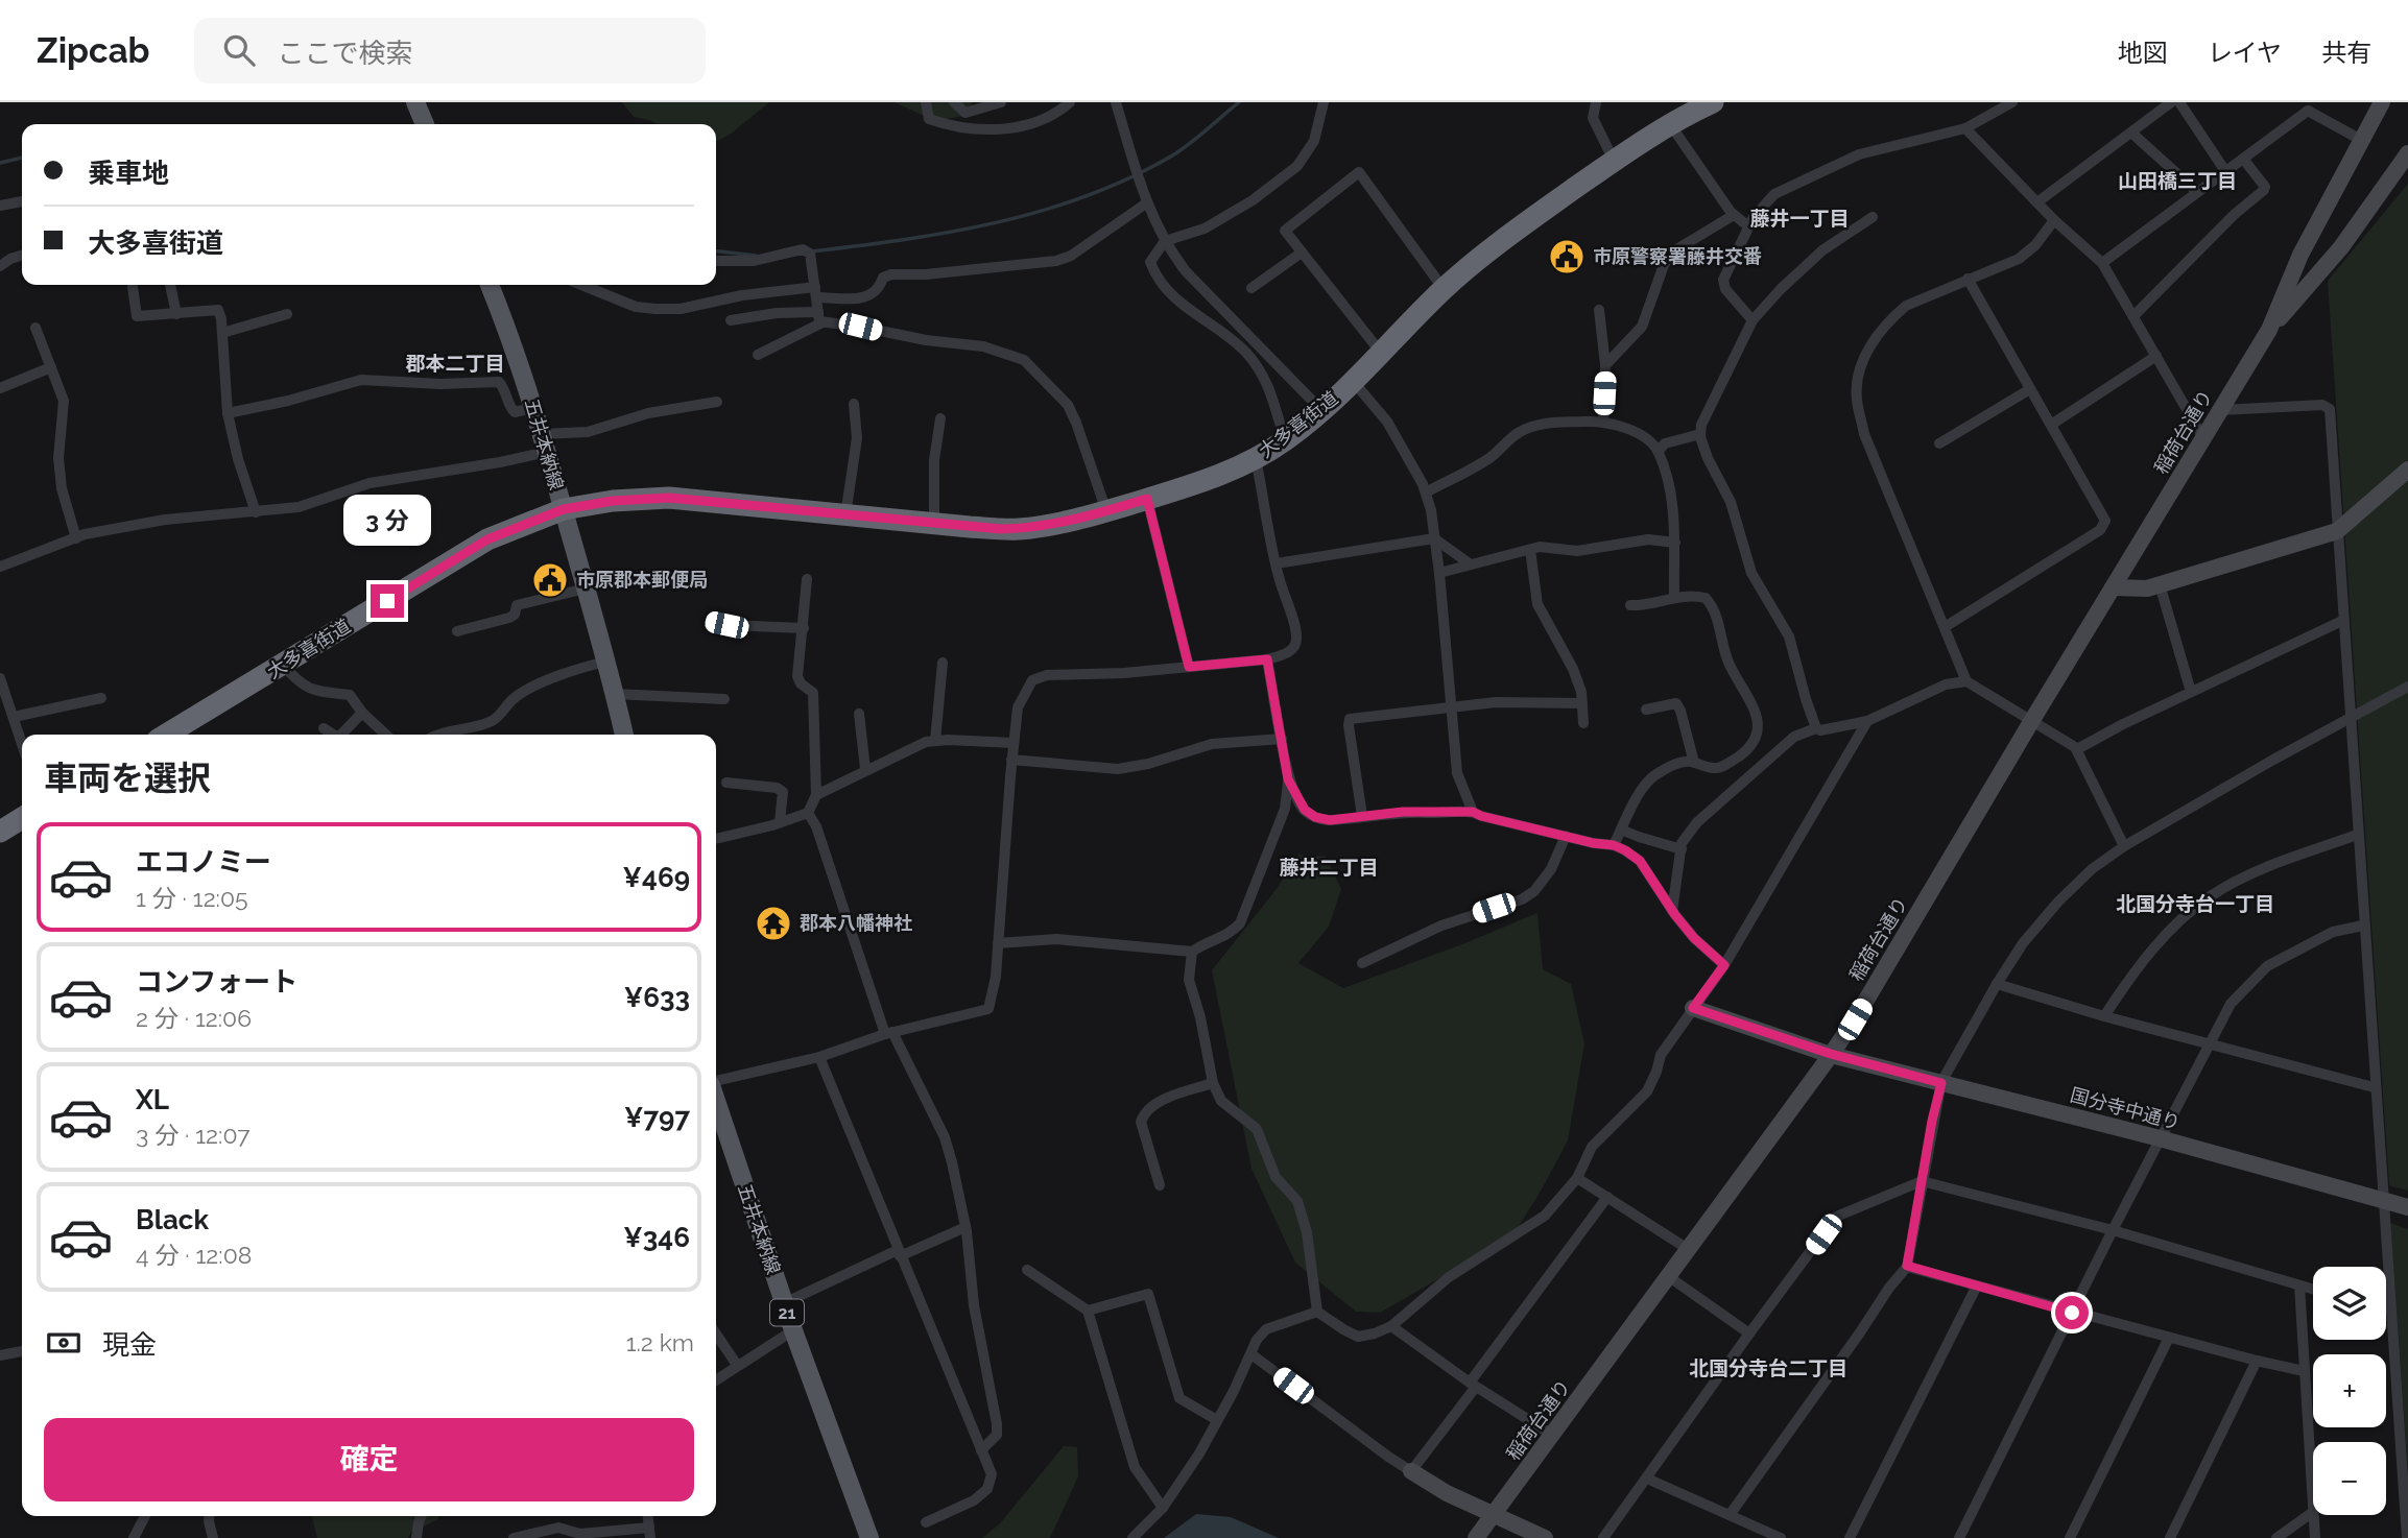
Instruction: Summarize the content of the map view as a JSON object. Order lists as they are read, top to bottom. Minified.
{"streets":{"highway":["大多喜街道"],"main road":["五井本納線","21"],"street":["稲荷台通り","国分寺中通り"]},"crossings":[["大多喜街道","五井本納線"],["稲荷台通り","国分寺中通り"]],"districts":["山田橋三丁目","藤井一丁目","郡本二丁目","藤井二丁目","北国分寺台一丁目","北国分寺台二丁目"],"places":{"public building":["市原警察署藤井交番","市原郡本郵便局"],"temple":["郡本八幡神社"]},"page":{"header":"Zipcab","search":"ここで検索","nav":["地図","レイヤ","共有"],"banner":["乗車地","大多喜街道"],"bubble":"3 分","heading":"車両を選択","list":[{"name":"エコノミー","note":"1 分 · 12:05","value":"¥469"},{"name":"コンフォート","note":"2 分 · 12:06","value":"¥633"},{"name":"XL","note":"3 分 · 12:07","value":"¥797"},{"name":"Black","note":"4 分 · 12:08","value":"¥346"}],"map_buttons":["+","−"],"pay":["現金","1.2 km"],"buttons":"確定"}}
